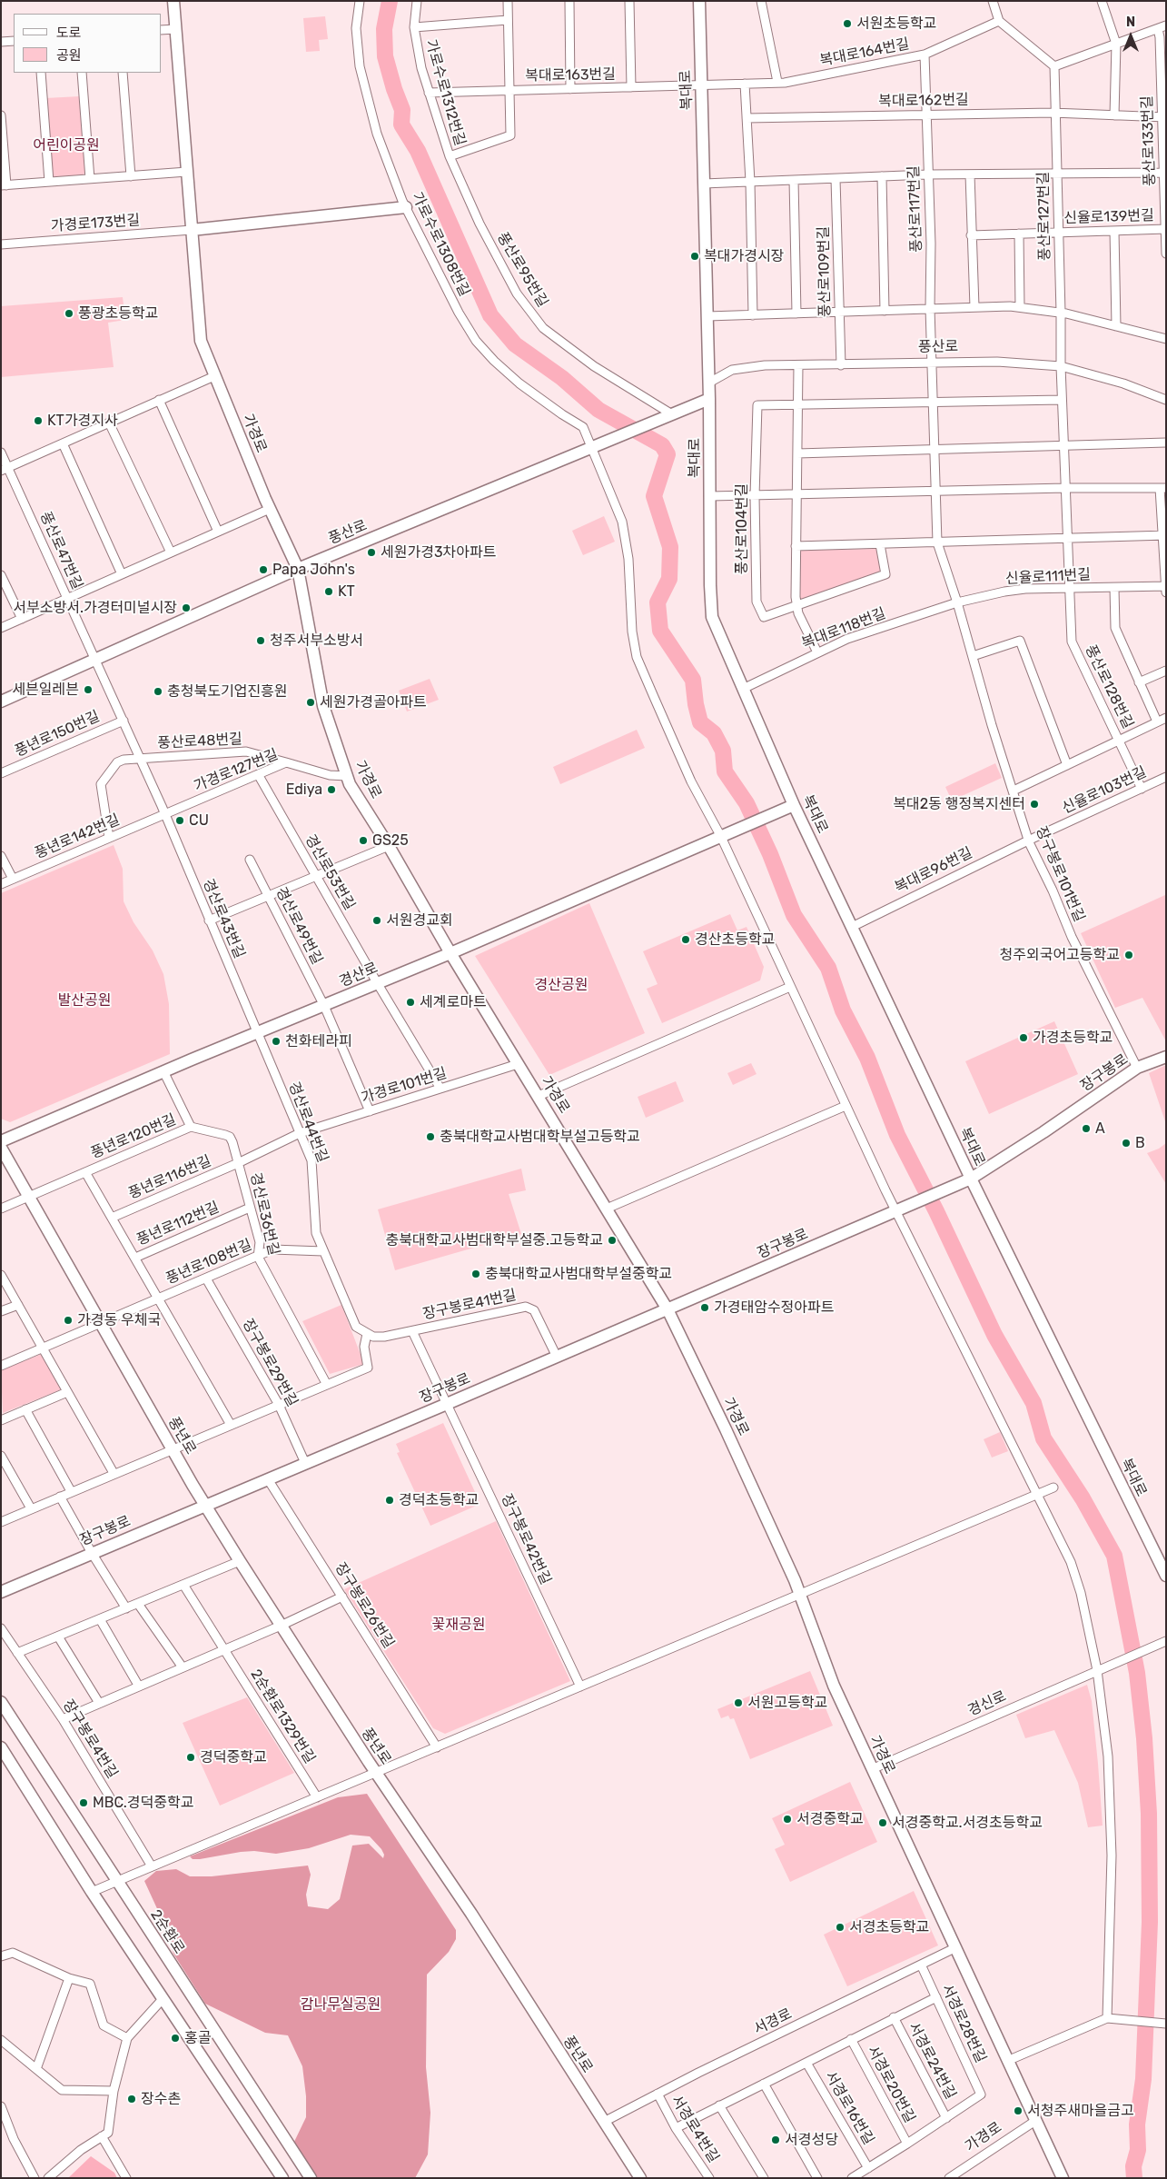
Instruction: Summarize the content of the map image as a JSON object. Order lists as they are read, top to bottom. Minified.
{"streets":{"street":["복대로164번길","복대로163번길","복대로","가로수로1312번길","복대로162번길","풍산로133번길","풍산로117번길","풍산로127번길","신율로139번길","가경로173번길","가로수로1308번길","풍산로95번길","풍산로109번길","풍산로","가경로","풍산로104번길","풍산로47번길","신율로111번길","복대로118번길","풍산로128번길","풍년로150번길","풍산로48번길","가경로127번길","신율로103번길","풍년로142번길","복대로96번길","경산로53번길","장구봉로101번길","경산로43번길","경산로49번길","경산로","장구봉로","가경로101번길","경산로44번길","풍년로120번길","풍년로116번길","경산로36번길","풍년로112번길","풍년로108번길","장구봉로41번길","장구봉로29번길","풍년로","장구봉로42번길","장구봉로26번길","경신로","2순환로1329번길","장구봉로4번길","2순환로","서경로","서경로28번길","서경로24번길","서경로20번길","서경로16번길","서경로4번길"]},"crossings":[["복대로164번길","복대로163번길"],["복대로164번길","복대로"],["복대로164번길","풍산로117번길"],["복대로163번길","복대로"],["복대로163번길","가로수로1312번길"],["복대로","풍산로"],["복대로","복대로118번길"],["복대로","복대로96번길"],["복대로","경산로"],["복대로","장구봉로"],["가로수로1312번길","풍산로95번길"],["복대로162번길","풍산로133번길"],["복대로162번길","풍산로117번길"],["복대로162번길","풍산로127번길"],["풍산로133번길","신율로139번길"],["풍산로117번길","풍산로"],["풍산로117번길","장구봉로101번길"],["풍산로127번길","신율로139번길"],["풍산로127번길","풍산로"],["풍산로127번길","풍산로128번길"],["가경로173번길","가경로"],["가로수로1308번길","풍산로"],["가로수로1308번길","경산로"],["가로수로1308번길","장구봉로"],["가로수로1308번길","경신로"],["풍산로95번길","풍산로"],["풍산로109번길","풍산로"],["풍산로","가경로"],["풍산로","풍산로47번길"],["풍산로","풍산로128번길"],["풍산로","풍산로48번길"],["가경로","가경로127번길"],["가경로","경산로"],["가경로","장구봉로"],["가경로","가경로101번길"],["가경로","경신로"],["가경로","서경로"],["풍산로47번길","풍산로48번길"],["신율로111번길","복대로118번길"],["신율로111번길","풍산로128번길"],["신율로111번길","장구봉로101번길"],["복대로118번길","장구봉로101번길"],["풍산로128번길","신율로103번길"],["풍년로150번길","풍산로48번길"],["풍산로48번길","가경로127번길"],["풍산로48번길","풍년로142번길"],["풍산로48번길","경산로43번길"],["가경로127번길","풍년로142번길"],["가경로127번길","경산로53번길"],["가경로127번길","경산로43번길"],["신율로103번길","복대로96번길"],["신율로103번길","장구봉로101번길"],["풍년로142번길","경산로43번길"],["복대로96번길","장구봉로101번길"],["경산로53번길","경산로"],["경산로53번길","가경로101번길"],["장구봉로101번길","장구봉로"],["경산로43번길","경산로"],["경산로43번길","경산로44번길"],["경산로49번길","경산로"],["경산로49번길","가경로101번길"],["경산로","경산로44번길"],["장구봉로","장구봉로41번길"],["장구봉로","장구봉로29번길"],["장구봉로","풍년로"],["장구봉로","장구봉로42번길"],["장구봉로","장구봉로26번길"],["가경로101번길","경산로44번길"],["가경로101번길","풍년로116번길"],["가경로101번길","경산로36번길"],["경산로44번길","풍년로108번길"],["풍년로120번길","풍년로116번길"],["풍년로120번길","경산로36번길"],["풍년로120번길","풍년로112번길"],["풍년로120번길","풍년로"],["풍년로116번길","경산로36번길"],["풍년로116번길","풍년로112번길"],["경산로36번길","풍년로112번길"],["경산로36번길","풍년로108번길"],["풍년로112번길","풍년로108번길"],["풍년로108번길","장구봉로29번길"],["풍년로108번길","풍년로"],["장구봉로41번길","장구봉로42번길"],["풍년로","서경로"],["서경로","서경로28번길"],["서경로","서경로4번길"],["서경로28번길","서경로24번길"]],"parks":["어린이공원","경산공원","발산공원","꽃재공원","감나무실공원"],"places":["서원초등학교","복대가경시장","풍광초등학교","KT가경지사","세원가경3차아파트","Papa John's","KT","서부소방서.가경터미널시장","청주서부소방서","세븐일레븐","충청북도기업진흥원","세원가경골아파트","Ediya","복대2동 행정복지센터","CU","GS25","서원경교회","경산초등학교","청주외국어고등학교","세계로마트","가경초등학교","천화테라피","A","충북대학교사범대학부설고등학교","B","충북대학교사범대학부설중.고등학교","충북대학교사범대학부설중학교","가경태암수정아파트","가경동 우체국","경덕초등학교","서원고등학교","경덕중학교","MBC.경덕중학교","서경중학교","서경중학교.서경초등학교","서경초등학교","홍골","장수촌","서청주새마을금고","서경성당"],"legend":["도로","공원"],"north":"top"}
